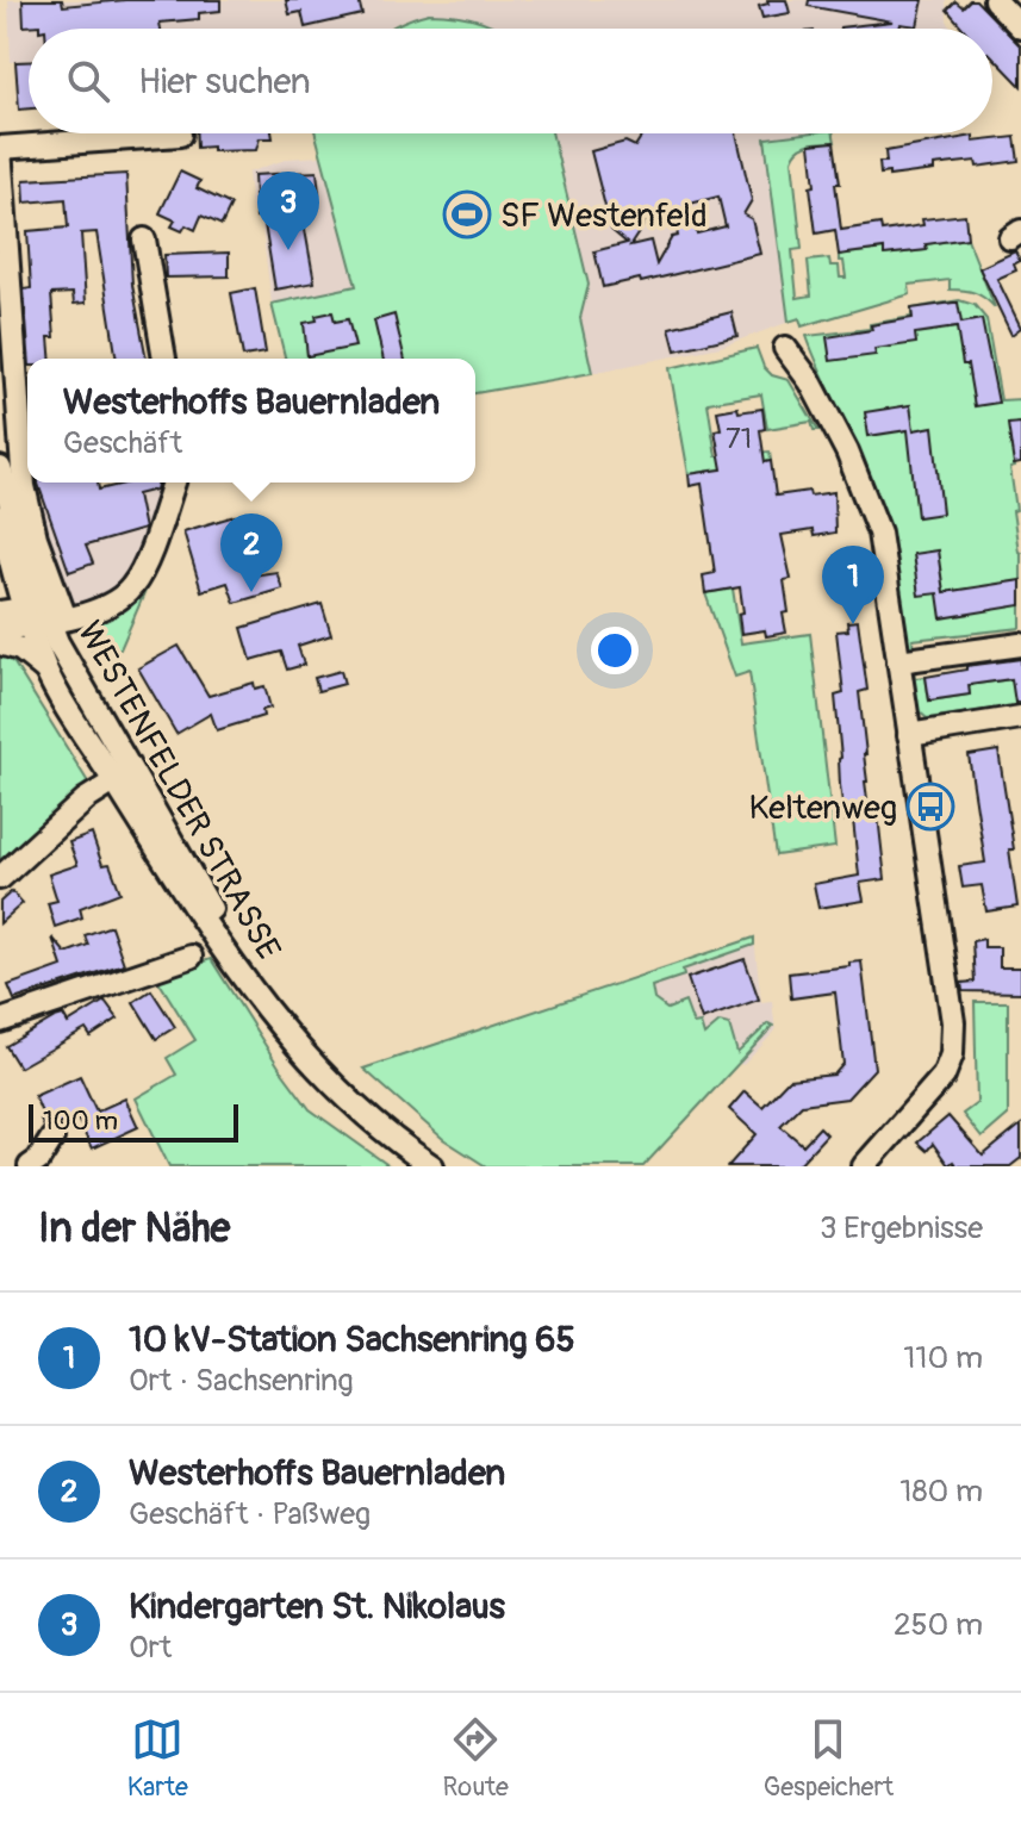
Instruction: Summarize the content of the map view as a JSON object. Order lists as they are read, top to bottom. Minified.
{"streets":{"street":["WESTENFELDER STRASSE"]},"places":{"sports":["SF Westenfeld"],"bus stop":["Keltenweg"]},"house_numbers":["71"],"scale_bar":"100 m","page":{"search":"Hier suchen","pins":["3","2","1"],"popup":["Westerhoffs Bauernladen","Geschäft"],"scale":"100 m","heading":["In der Nähe","3 Ergebnisse"],"list":[{"mark":"1","name":"10 kV-Station Sachsenring 65","note":"Ort · Sachsenring","value":"110 m"},{"mark":"2","name":"Westerhoffs Bauernladen","note":"Geschäft · Paßweg","value":"180 m"},{"mark":"3","name":"Kindergarten St. Nikolaus","note":"Ort","value":"250 m"}],"nav":["Karte","Route","Gespeichert"]}}
